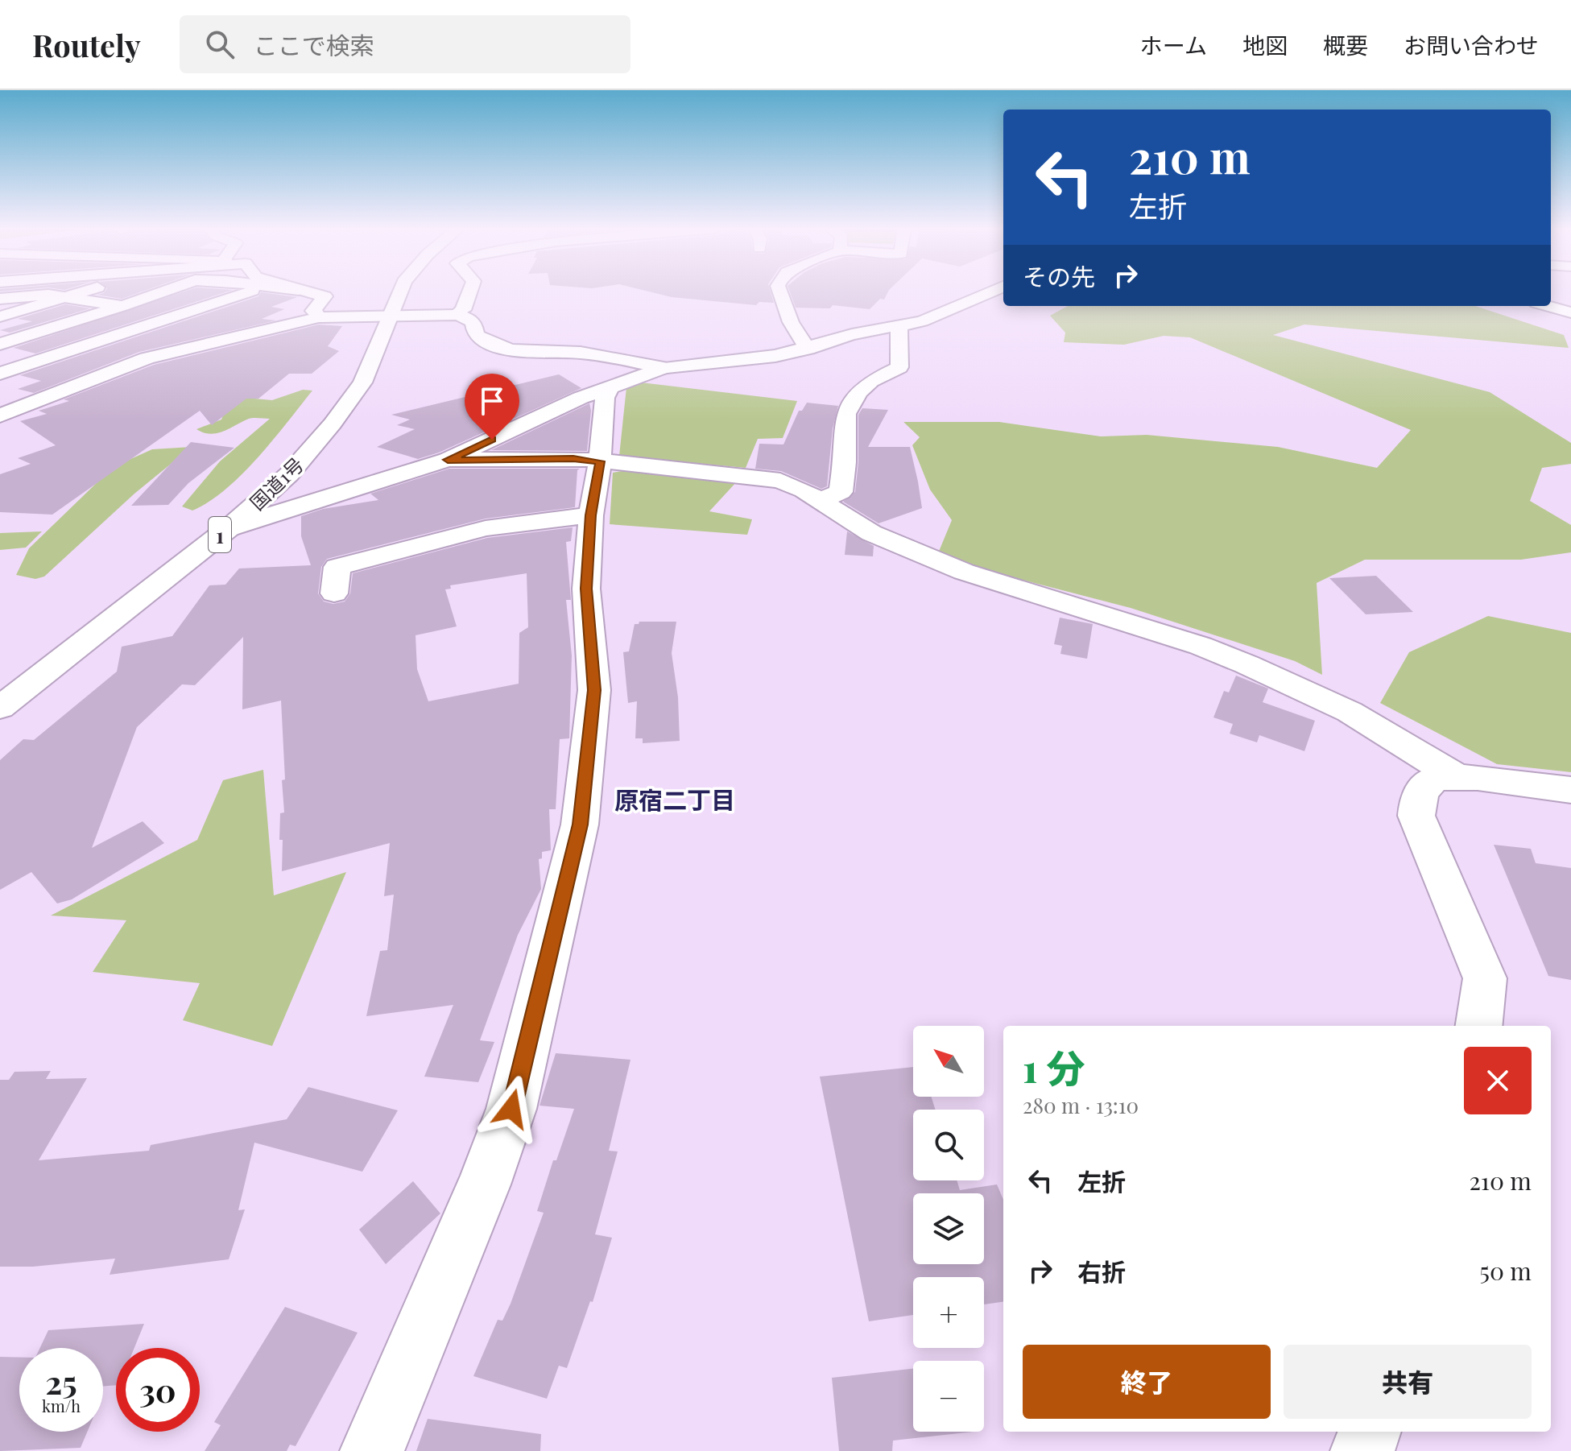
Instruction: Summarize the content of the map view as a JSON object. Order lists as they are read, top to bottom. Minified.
{"streets":{"main road":["国道1号","1"]},"districts":["原宿二丁目"],"north":"top left","page":{"header":"Routely","search":"ここで検索","nav":["ホーム","地図","概要","お問い合わせ"],"turn":["210 m","左折"],"then":"その先","map_buttons":["+","−"],"heading":["1 分","280 m · 13:10"],"list":[{"name":"左折","value":"210 m"},{"name":"右折","value":"50 m"}],"buttons":["終了","共有"],"speed":"25 km/h","limit":"30"}}
